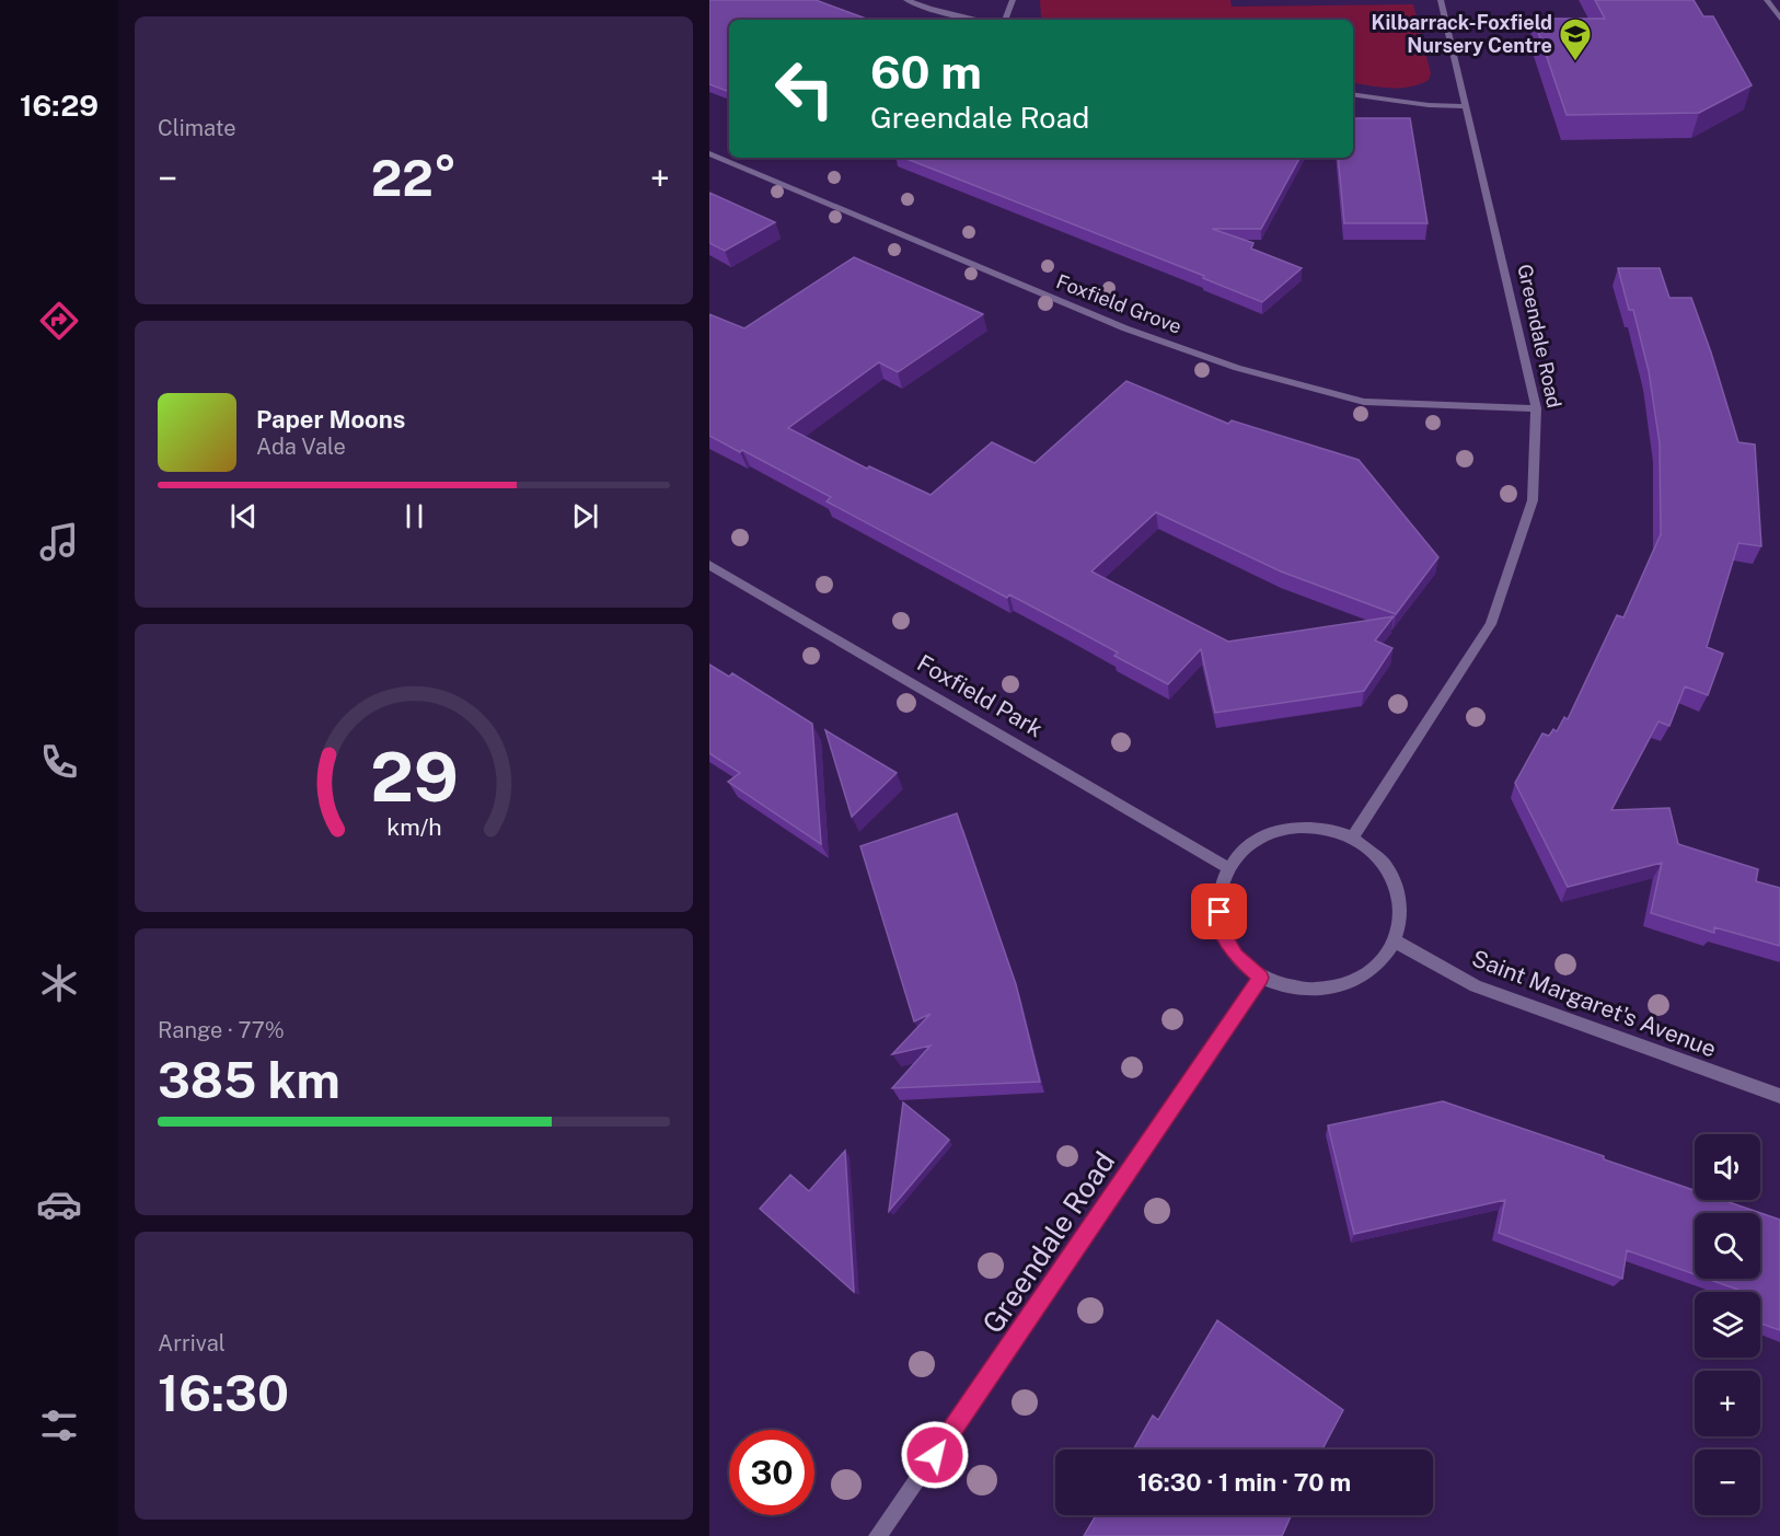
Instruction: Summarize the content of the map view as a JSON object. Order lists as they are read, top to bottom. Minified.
{"streets":{"street":["Foxfield Grove","Greendale Road","Foxfield Park","Saint Margaret's Avenue"]},"crossings":[["Foxfield Grove","Greendale Road"],["Greendale Road","Foxfield Park"],["Greendale Road","Saint Margaret's Avenue"],["Foxfield Park","Saint Margaret's Avenue"]],"places":{"school or university":["Kilbarrack-Foxfield Nursery Centre"]},"page":{"tabs":"16:29","tile":["Climate",["Range · 77%","385 km"],["Arrival","16:30"]],"turn":["60 m","Greendale Road"],"heat":["−","22°","+"],"song":["Paper Moons","Ada Vale"],"map_buttons":["+","−"],"limit":"30","trip":"16:30 · 1 min · 70 m","gauge":["29","km/h"]}}
